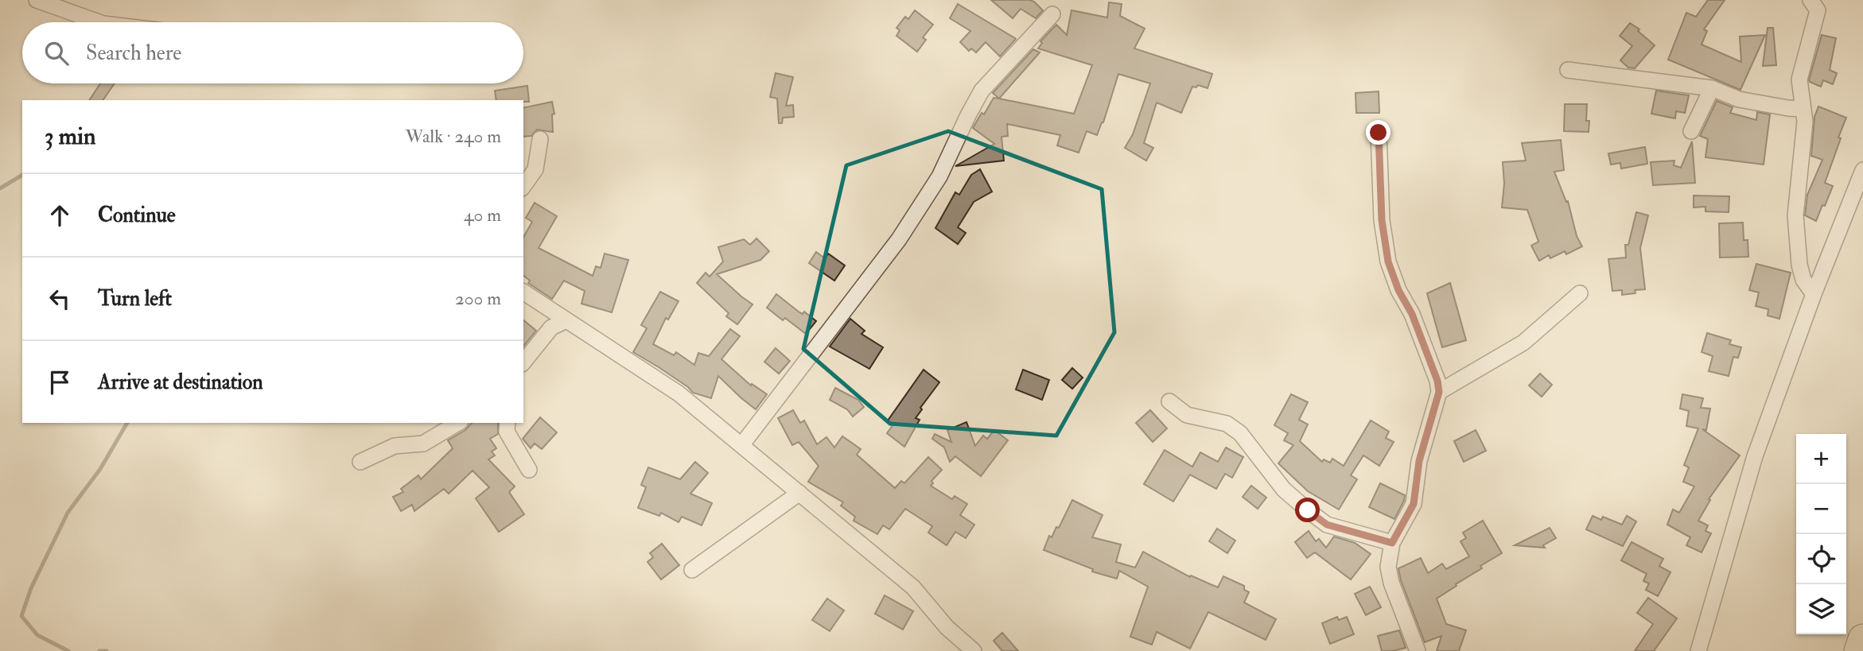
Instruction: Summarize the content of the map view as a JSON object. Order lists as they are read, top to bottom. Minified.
{"page":{"search":"Search here","heading":["3 min","Walk · 240 m"],"list":[["Continue","40 m"],["Turn left","200 m"],"Arrive at destination"],"map_buttons":["+","−"]}}
